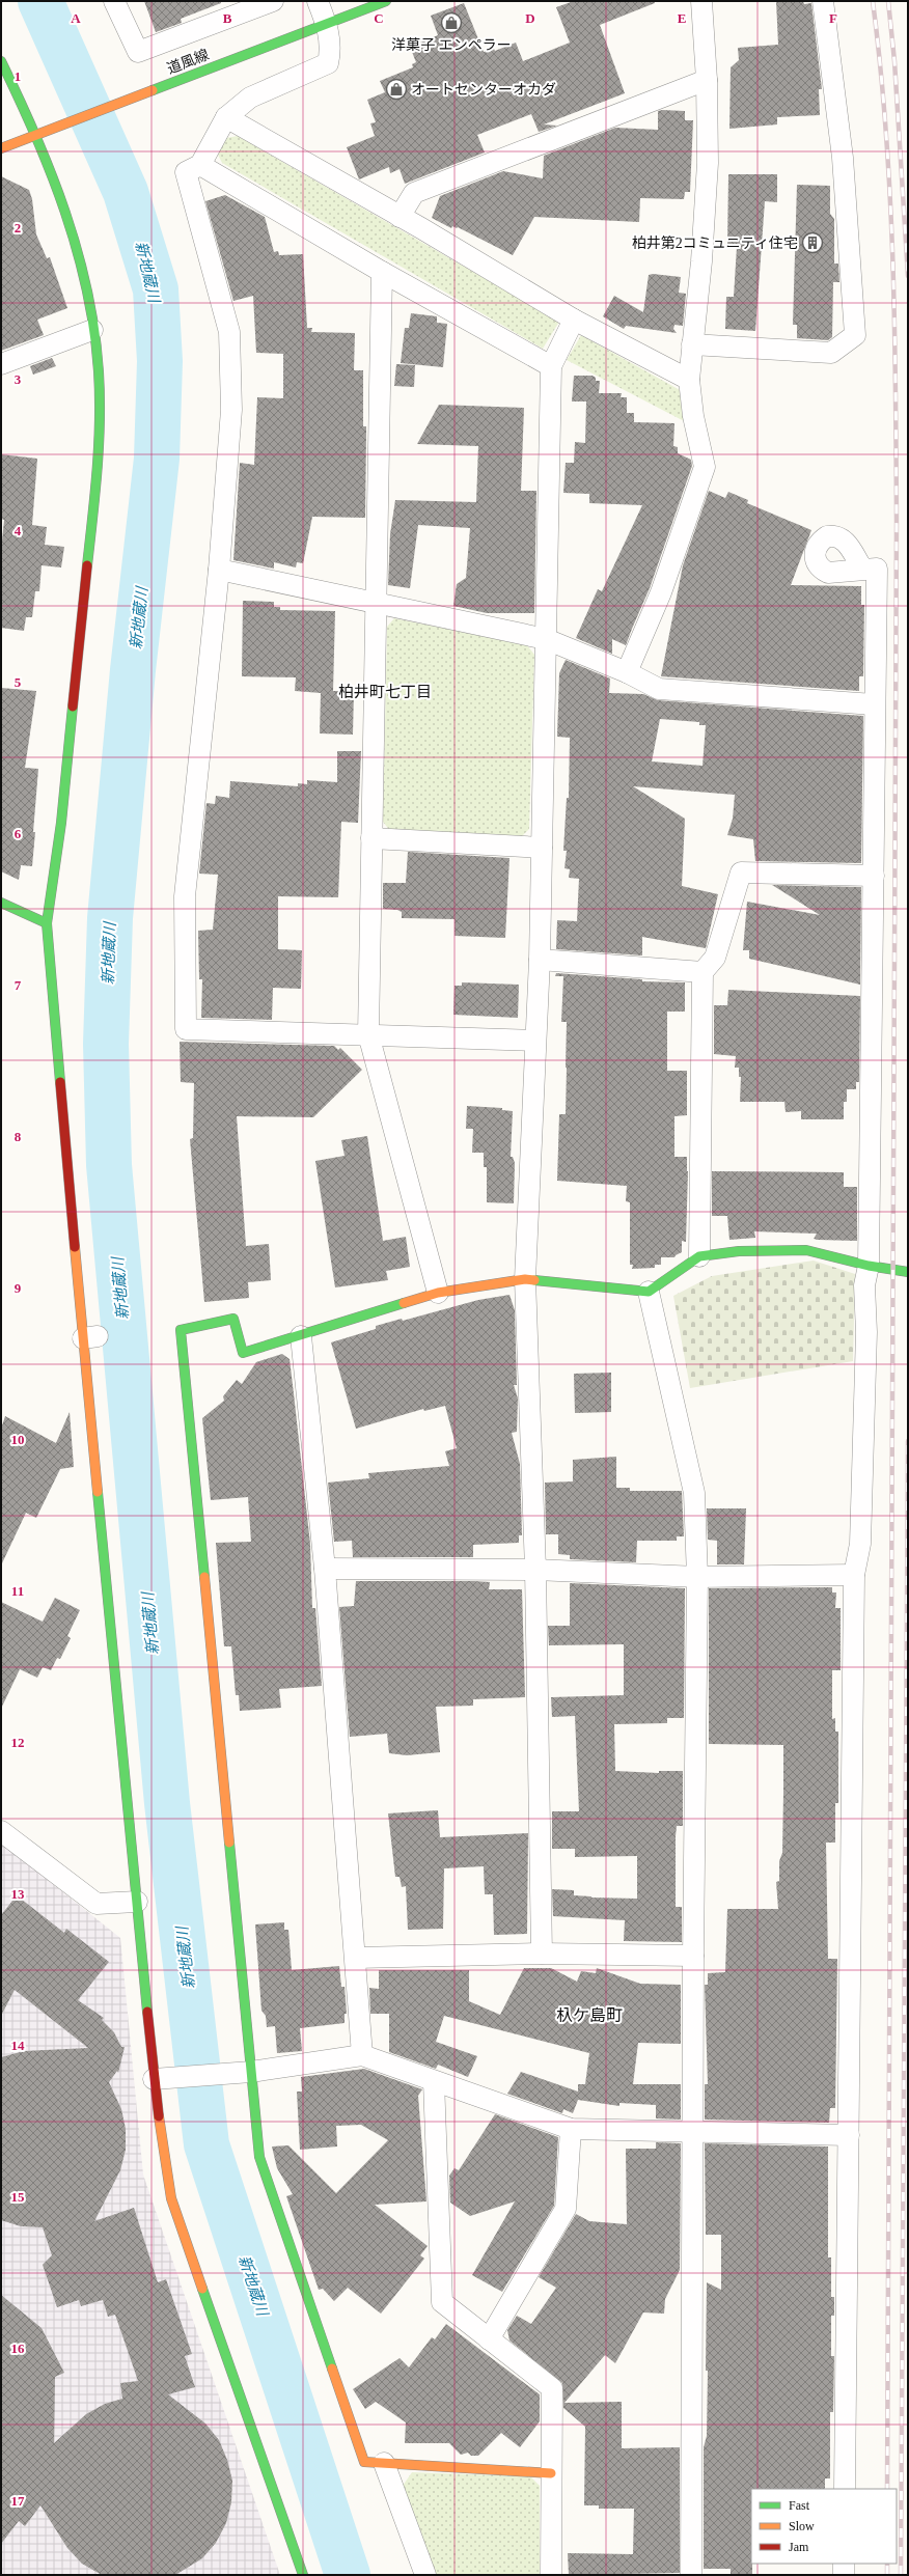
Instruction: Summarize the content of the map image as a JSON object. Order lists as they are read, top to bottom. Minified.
{"streets":{"street":["道風線"]},"districts":["柏井町七丁目","杁ケ島町"],"water":["新地蔵川"],"places":{"shop":["洋菓子 エンペラー","オートセンターオカダ"],"building":["柏井第2コミュニティ住宅"]},"legend":["Fast","Slow","Jam"],"grid":{"columns":["A","B","C","D","E","F"],"rows":["1","2","3","4","5","6","7","8","9","10","11","12","13","14","15","16","17"]}}
